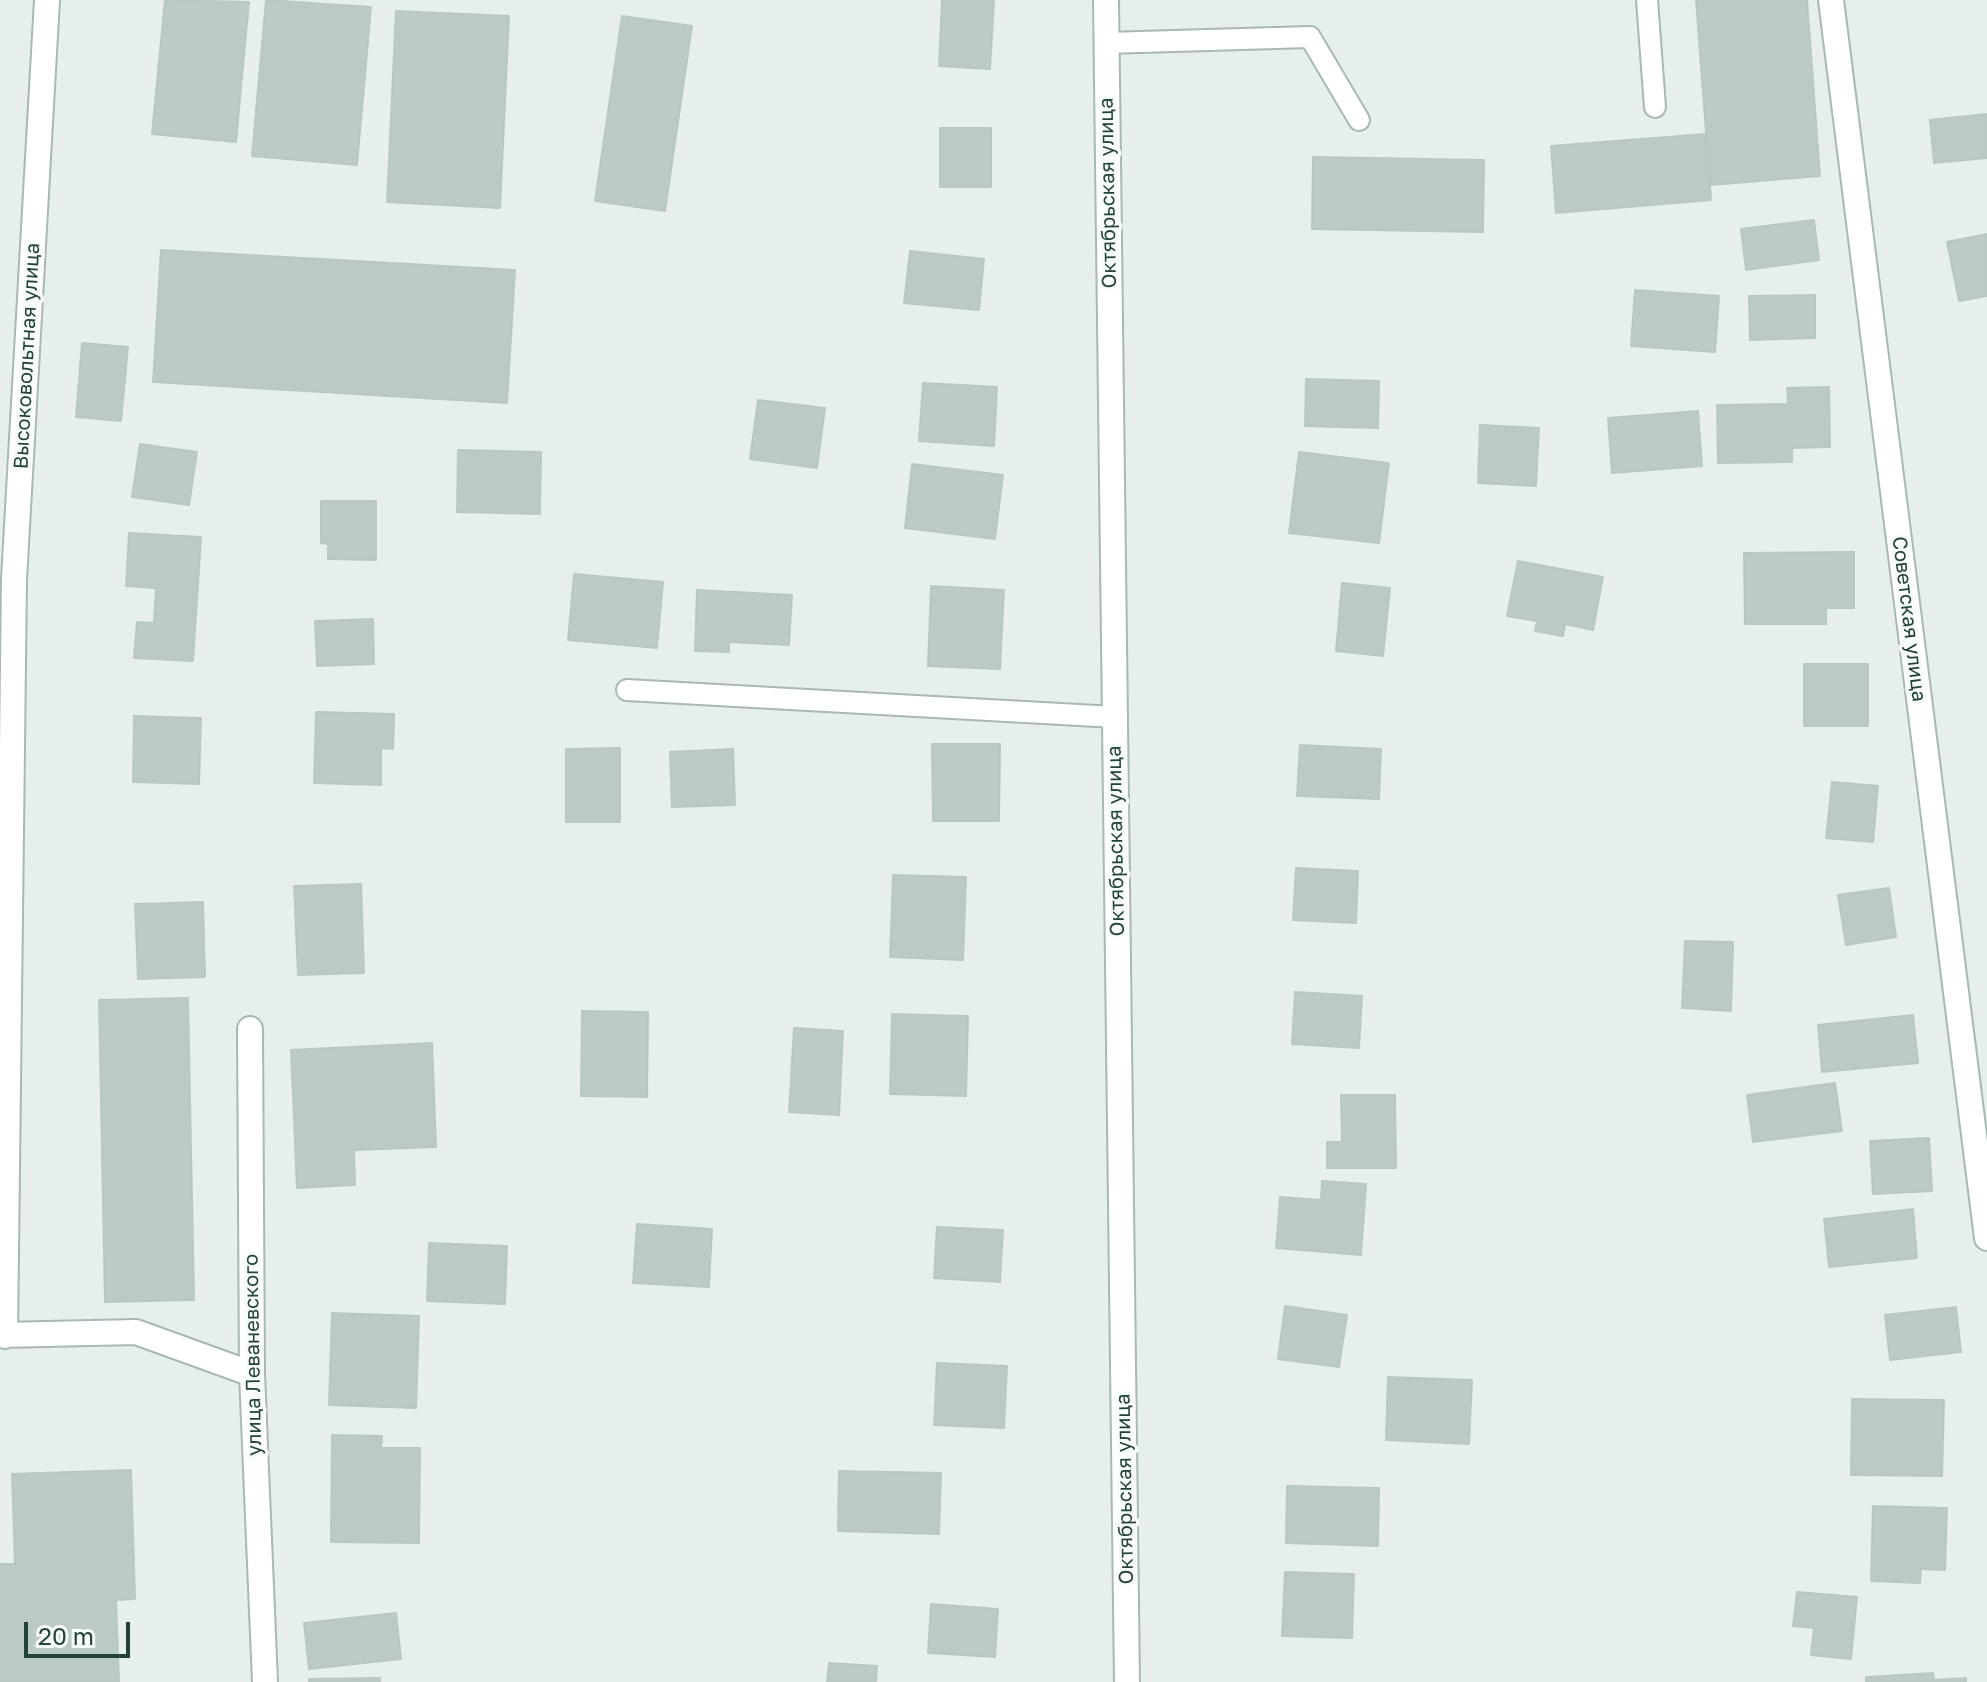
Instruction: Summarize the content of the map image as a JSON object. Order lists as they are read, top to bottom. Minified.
{"streets":{"street":["Октябрьская улица","Высоковольтная улица","Советская улица","улица Леваневского"]},"scale_bar":"20 m"}
